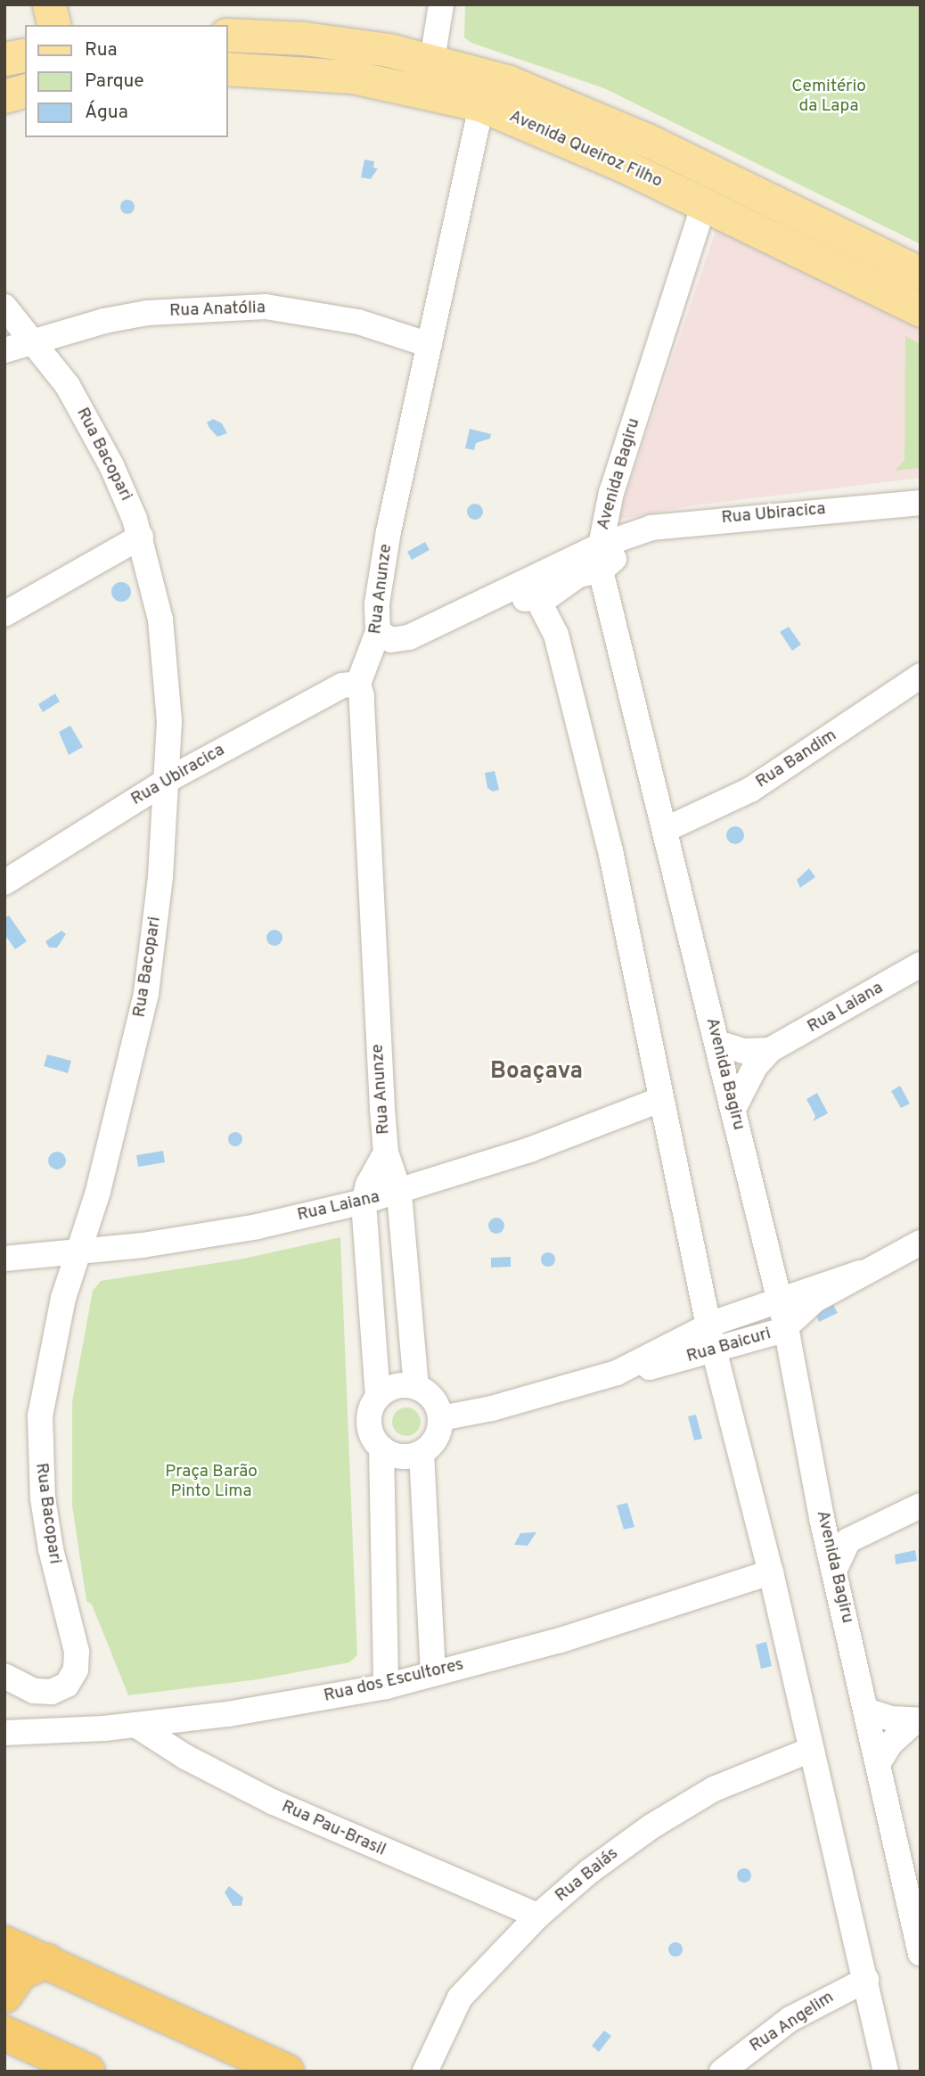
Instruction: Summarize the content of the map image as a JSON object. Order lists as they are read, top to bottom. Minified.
{"streets":{"main road":["Avenida Queiroz Filho"],"street":["Rua Anatólia","Rua Bacopari","Avenida Bagiru","Rua Ubiracica","Rua Anunze","Rua Bandim","Rua Laiana","Rua Baicuri","Rua dos Escultores","Rua Pau-Brasil","Rua Baiás","Rua Angelim"]},"crossings":[["Avenida Queiroz Filho","Avenida Bagiru"],["Avenida Queiroz Filho","Rua Anunze"],["Rua Anatólia","Rua Bacopari"],["Rua Anatólia","Rua Anunze"],["Rua Bacopari","Rua Ubiracica"],["Rua Bacopari","Rua Laiana"],["Avenida Bagiru","Rua Ubiracica"],["Avenida Bagiru","Rua Bandim"],["Avenida Bagiru","Rua Laiana"],["Avenida Bagiru","Rua Baicuri"],["Rua Ubiracica","Rua Anunze"],["Rua Anunze","Rua Laiana"],["Rua dos Escultores","Rua Pau-Brasil"],["Rua Pau-Brasil","Rua Baiás"]],"districts":["Boaçava"],"parks":["Cemitério da Lapa","Praça Barão Pinto Lima"],"legend":["Rua","Parque","Água"]}
